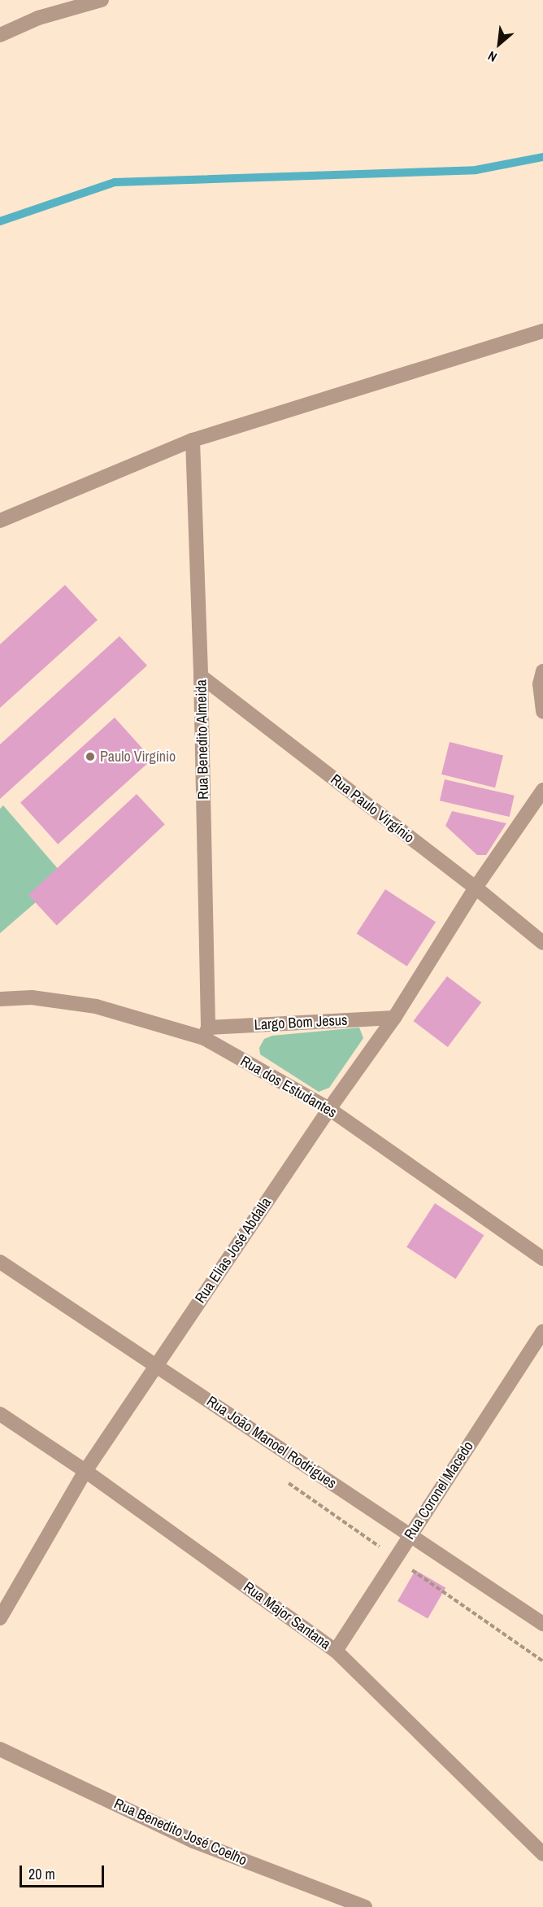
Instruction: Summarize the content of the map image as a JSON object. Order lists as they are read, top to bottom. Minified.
{"streets":{"street":["Rua Benedito Almeida","Rua Paulo Virgínio","Largo Bom Jesus","Rua dos Estudantes","Rua Elias José Abdalla","Rua João Manoel Rodrigues","Rua Coronel Macedo","Rua Major Santana","Rua Benedito José Coelho"]},"crossings":[["Rua Benedito Almeida","Rua Paulo Virgínio"],["Rua Benedito Almeida","Largo Bom Jesus"],["Rua Benedito Almeida","Rua dos Estudantes"],["Rua Paulo Virgínio","Rua Elias José Abdalla"],["Largo Bom Jesus","Rua dos Estudantes"],["Largo Bom Jesus","Rua Elias José Abdalla"],["Rua dos Estudantes","Rua Elias José Abdalla"],["Rua Elias José Abdalla","Rua João Manoel Rodrigues"],["Rua Elias José Abdalla","Rua Major Santana"],["Rua João Manoel Rodrigues","Rua Coronel Macedo"],["Rua Coronel Macedo","Rua Major Santana"]],"places":["Paulo Virgínio"],"scale_bar":"20 m","north":"bottom left"}
